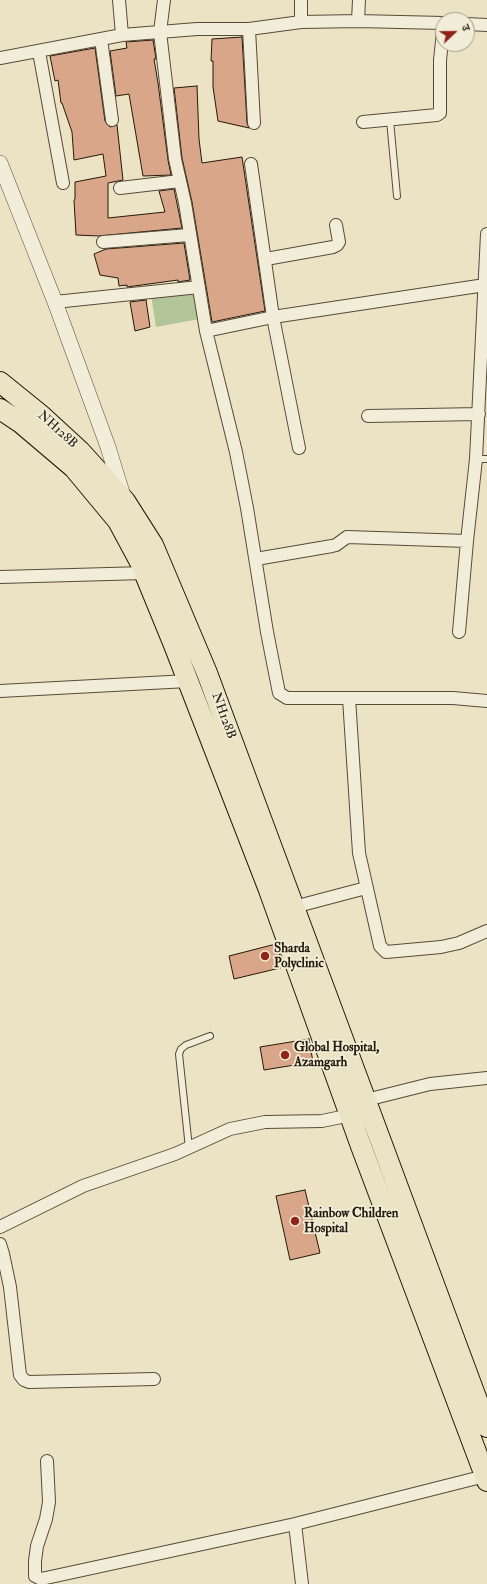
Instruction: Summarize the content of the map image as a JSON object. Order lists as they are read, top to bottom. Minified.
{"streets":{"highway":["NH128B"]},"places":["Sharda Polyclinic","Global Hospital, Azamgarh","Rainbow Children Hospital"],"north":"right"}
